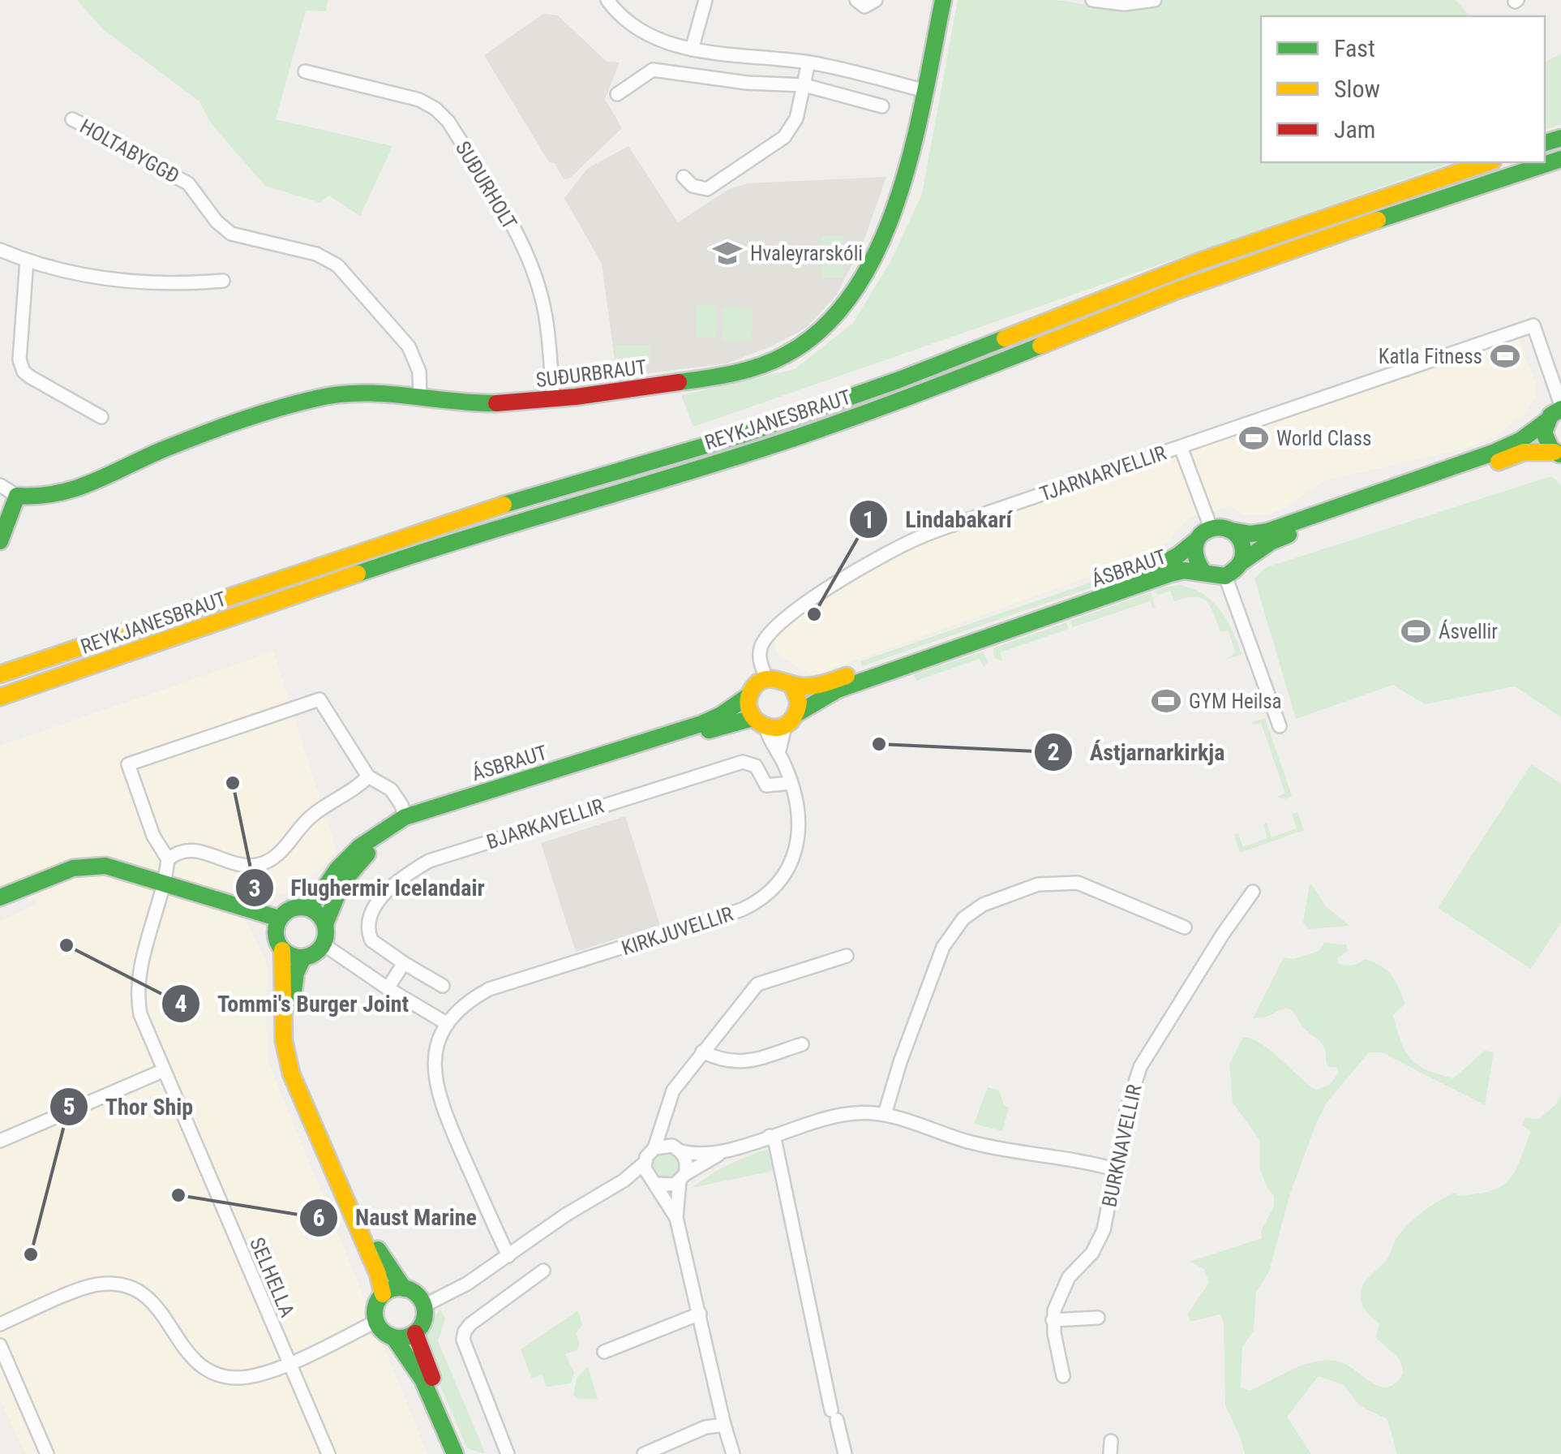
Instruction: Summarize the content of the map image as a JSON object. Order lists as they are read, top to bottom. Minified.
{"streets":{"main road":["SUÐURBRAUT","REYKJANESBRAUT","ÁSBRAUT"],"street":["HOLTABYGGÐ","SUÐURHOLT","TJARNARVELLIR","BJARKAVELLIR","KIRKJUVELLIR","BURKNAVELLIR","SELHELLA"]},"crossings":[["HOLTABYGGÐ","SUÐURBRAUT"],["SUÐURHOLT","SUÐURBRAUT"],["TJARNARVELLIR","ÁSBRAUT"],["TJARNARVELLIR","KIRKJUVELLIR"],["ÁSBRAUT","KIRKJUVELLIR"],["BJARKAVELLIR","KIRKJUVELLIR"]],"places":{"school or university":["Hvaleyrarskóli"],"sports":["Katla Fitness","World Class","Ásvellir","GYM Heilsa"],"other":["Lindabakarí","Ástjarnarkirkja","Flughermir Icelandair","Tommi's Burger Joint","Naust Marine","Thor Ship"]},"legend":["Fast","Slow","Jam"]}
